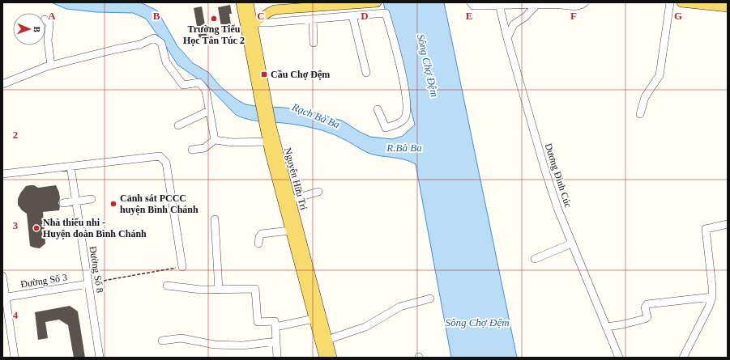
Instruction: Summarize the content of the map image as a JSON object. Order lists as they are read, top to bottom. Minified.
{"streets":{"main road":["Nguyễn Hữu Trí"],"street":["Dương Đình Cúc","Đường Số 8","Đường Số 3"]},"crossings":[["Đường Số 8","Đường Số 3"]],"water":["Sông Chợ Đệm","Rạch Bà Ba","R.Bà Ba"],"places":{"other":["Trường Tiểu Học Tân Túc 2","Cảnh sát PCCC huyện Bình Chánh","Nhà thiếu nhi - Huyện đoàn Bình Chánh"],"transit":["Cầu Chợ Đệm"]},"north":"right","grid":{"columns":["A","B","C","D","E","F","G"],"rows":["2","3","4"]}}
